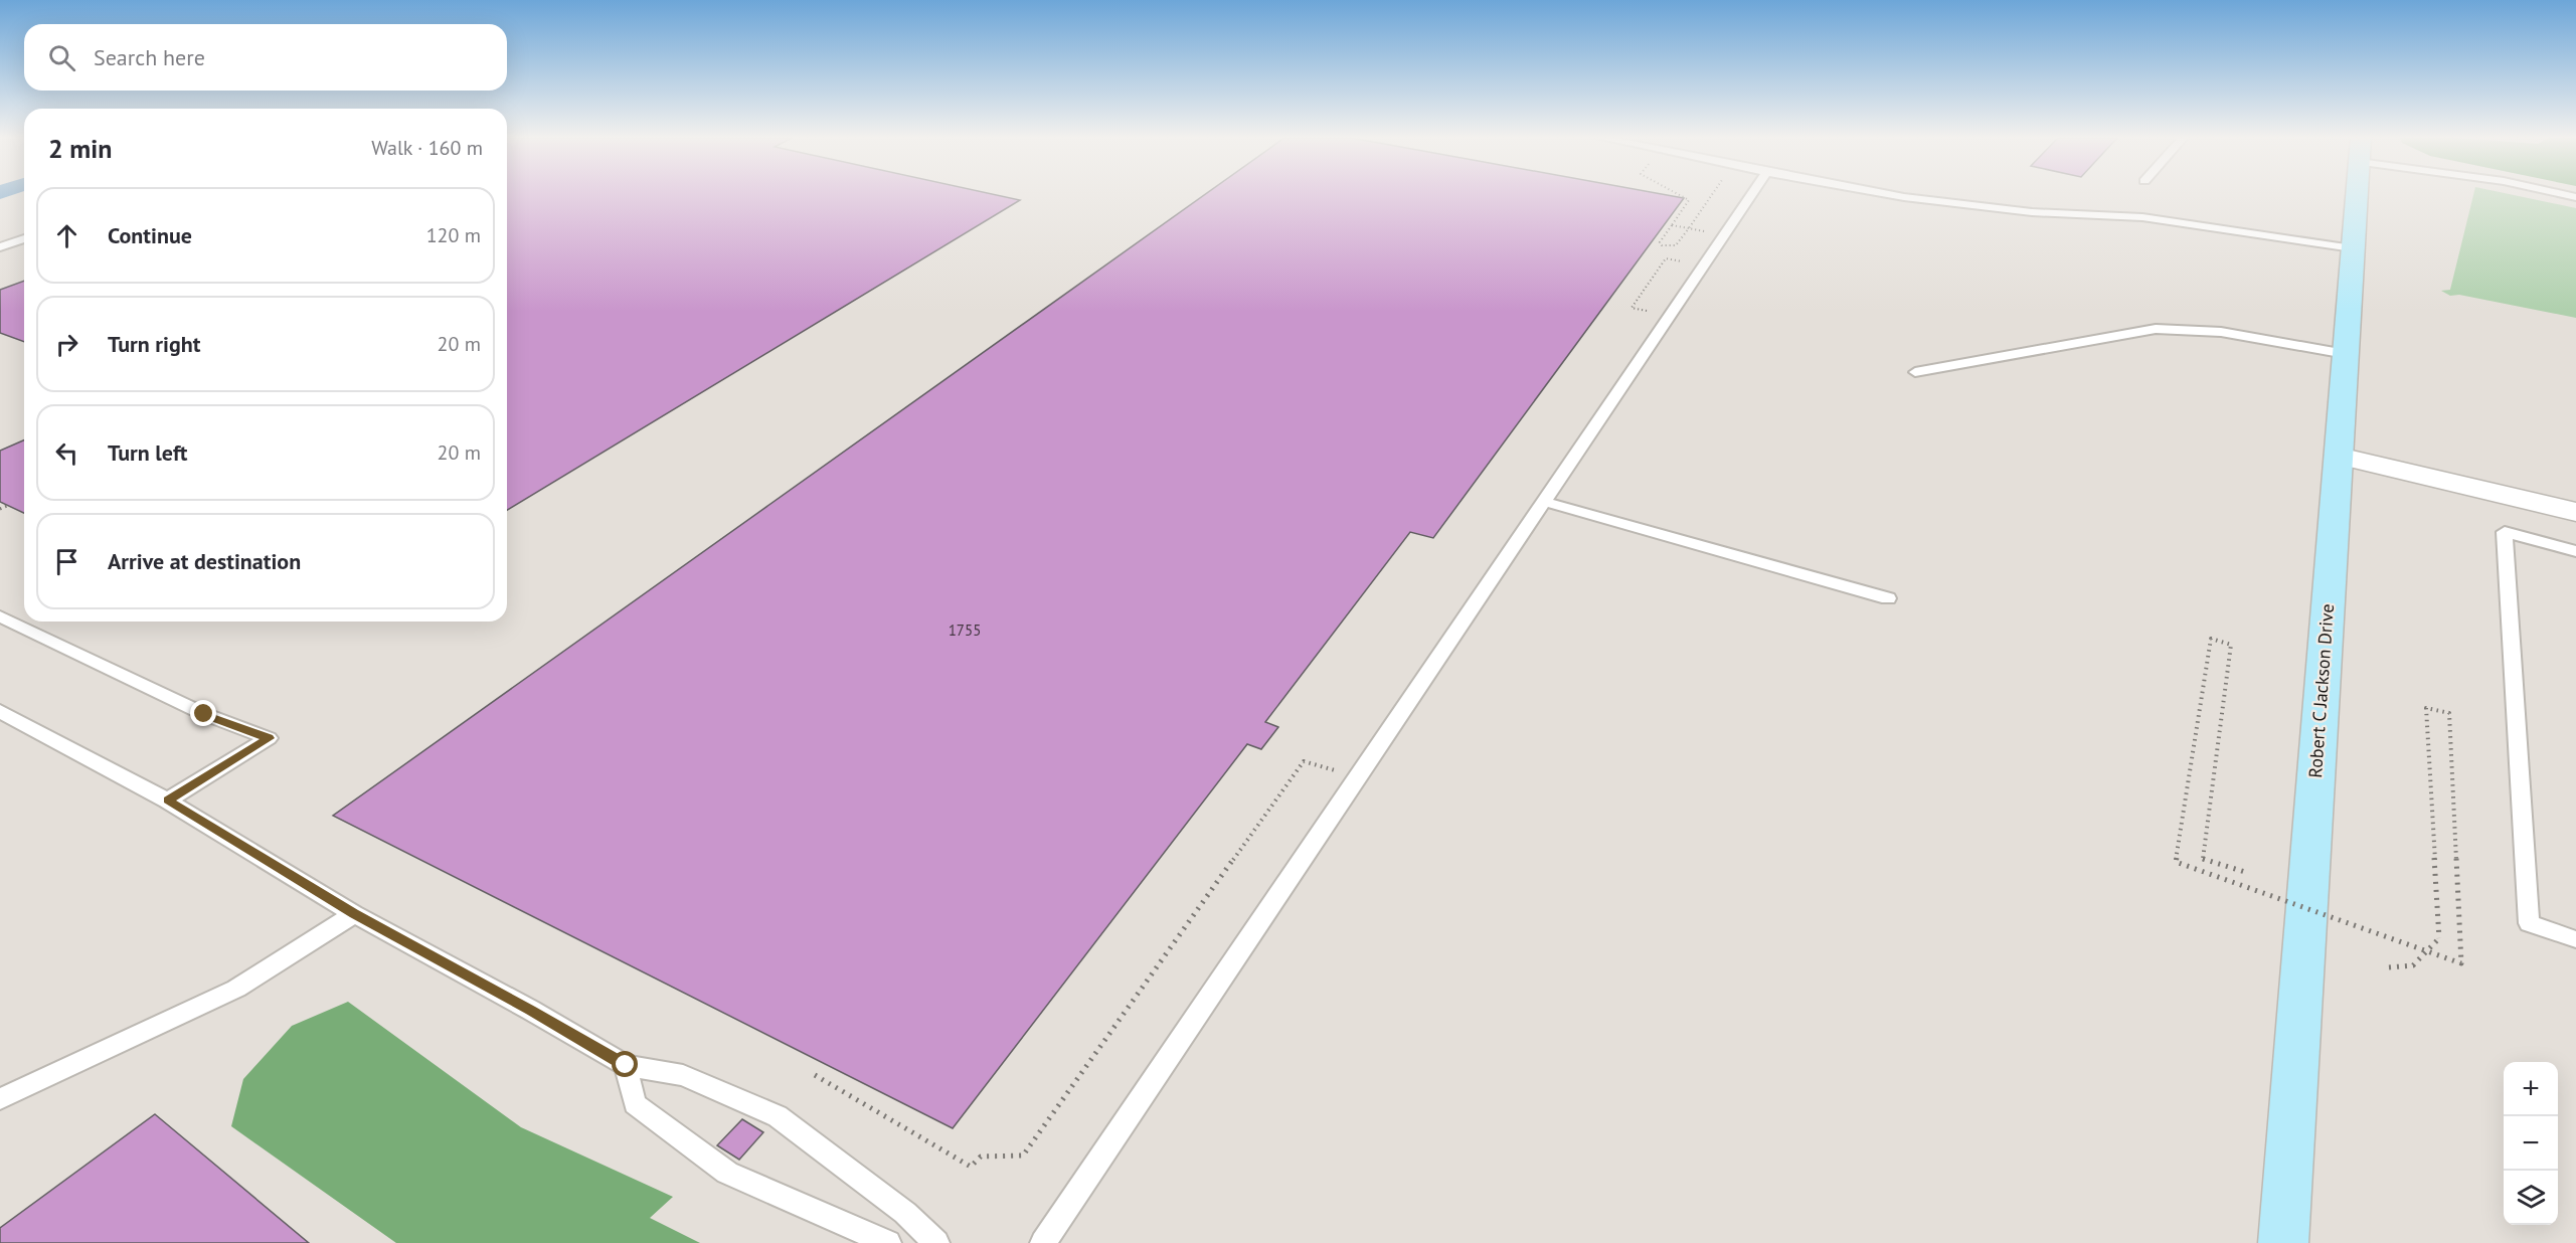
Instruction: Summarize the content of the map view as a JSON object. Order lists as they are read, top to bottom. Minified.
{"streets":{"main road":["Robert C Jackson Drive"]},"house_numbers":["1755"],"page":{"search":"Search here","heading":["2 min","Walk · 160 m"],"list":[["Continue","120 m"],["Turn right","20 m"],["Turn left","20 m"],"Arrive at destination"],"map_buttons":["+","−"]}}
